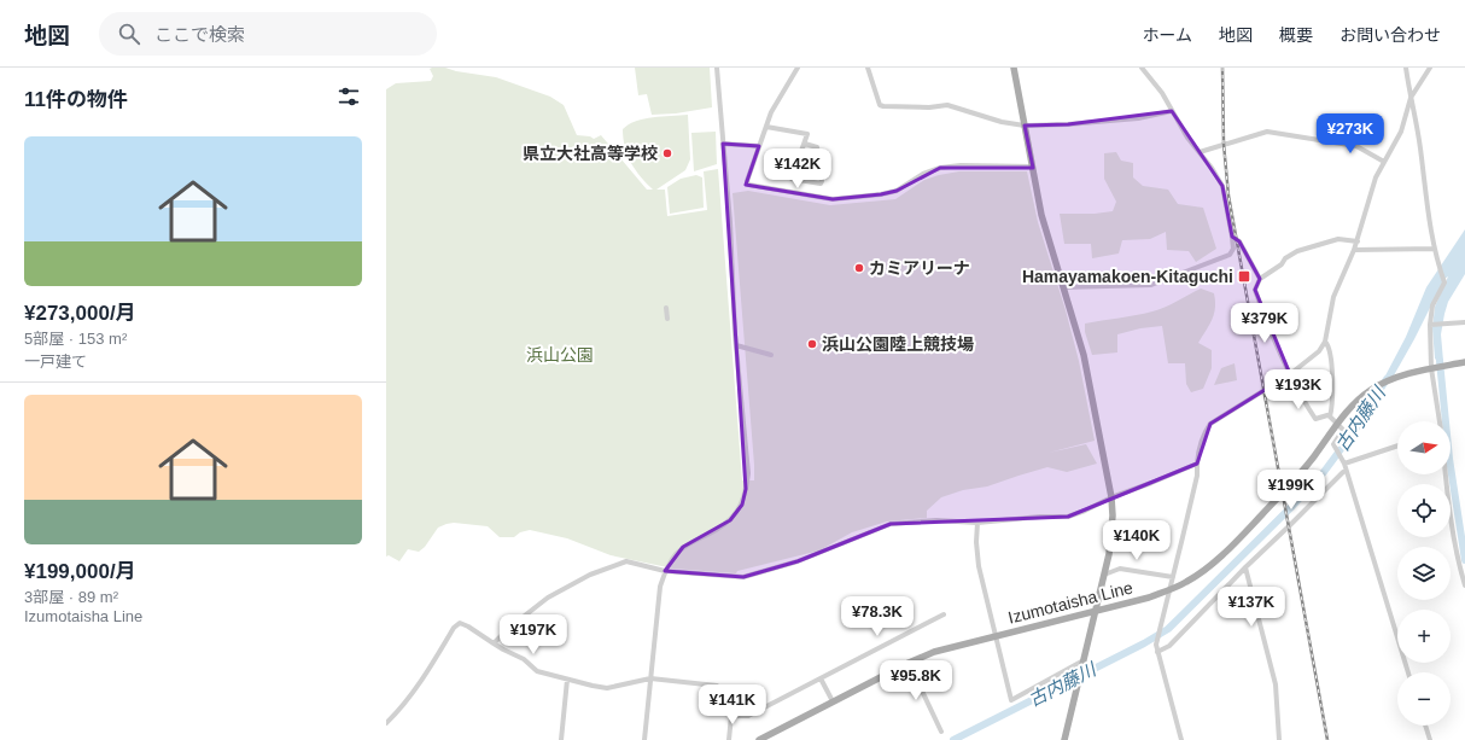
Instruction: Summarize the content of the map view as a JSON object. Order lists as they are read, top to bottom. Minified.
{"streets":{"main road":["Izumotaisha Line"]},"water":["古内藤川"],"parks":["浜山公園"],"places":{"other":["県立大社高等学校","カミアリーナ","浜山公園陸上競技場"],"transit":["Hamayamakoen-Kitaguchi"]},"north":"right","page":{"header":"地図","search":"ここで検索","nav":["ホーム","地図","概要","お問い合わせ"],"heading":"11件の物件","price":["¥273K","¥142K","¥379K","¥193K","¥199K","¥140K","¥137K","¥78.3K","¥197K","¥95.8K","¥141K"],"list":[{"name":"¥273,000/月","note":"5部屋 · 153 m² · 一戸建て"},{"name":"¥199,000/月","note":"3部屋 · 89 m² · Izumotaisha Line"}],"map_buttons":["+","−"]}}
